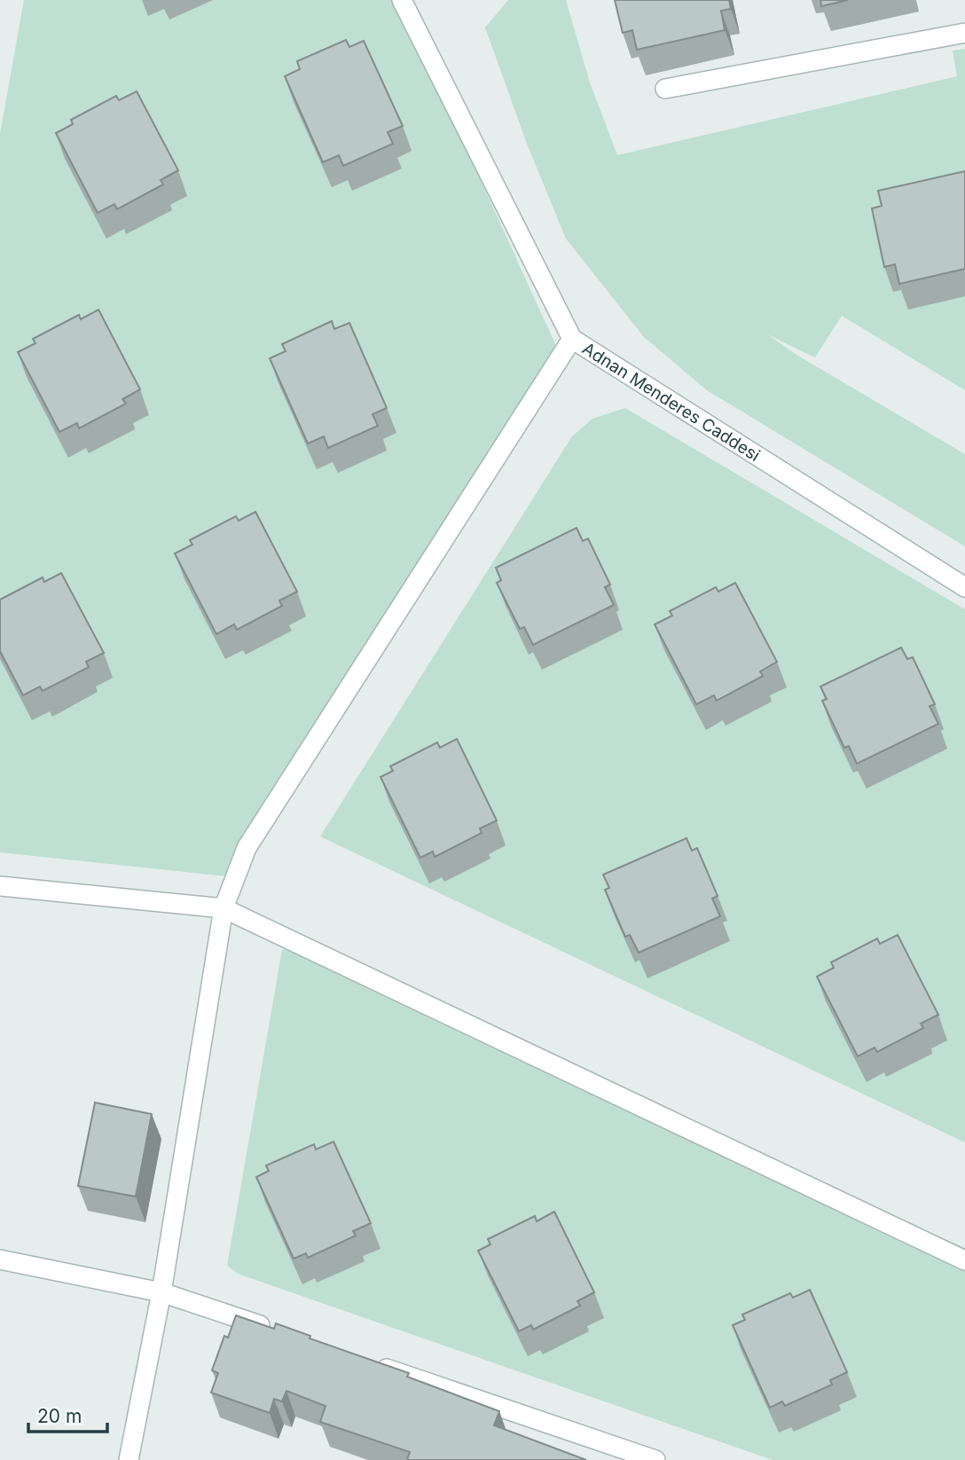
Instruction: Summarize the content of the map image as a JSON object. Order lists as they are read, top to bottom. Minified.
{"streets":{"street":["Adnan Menderes Caddesi"]},"scale_bar":"20 m"}
